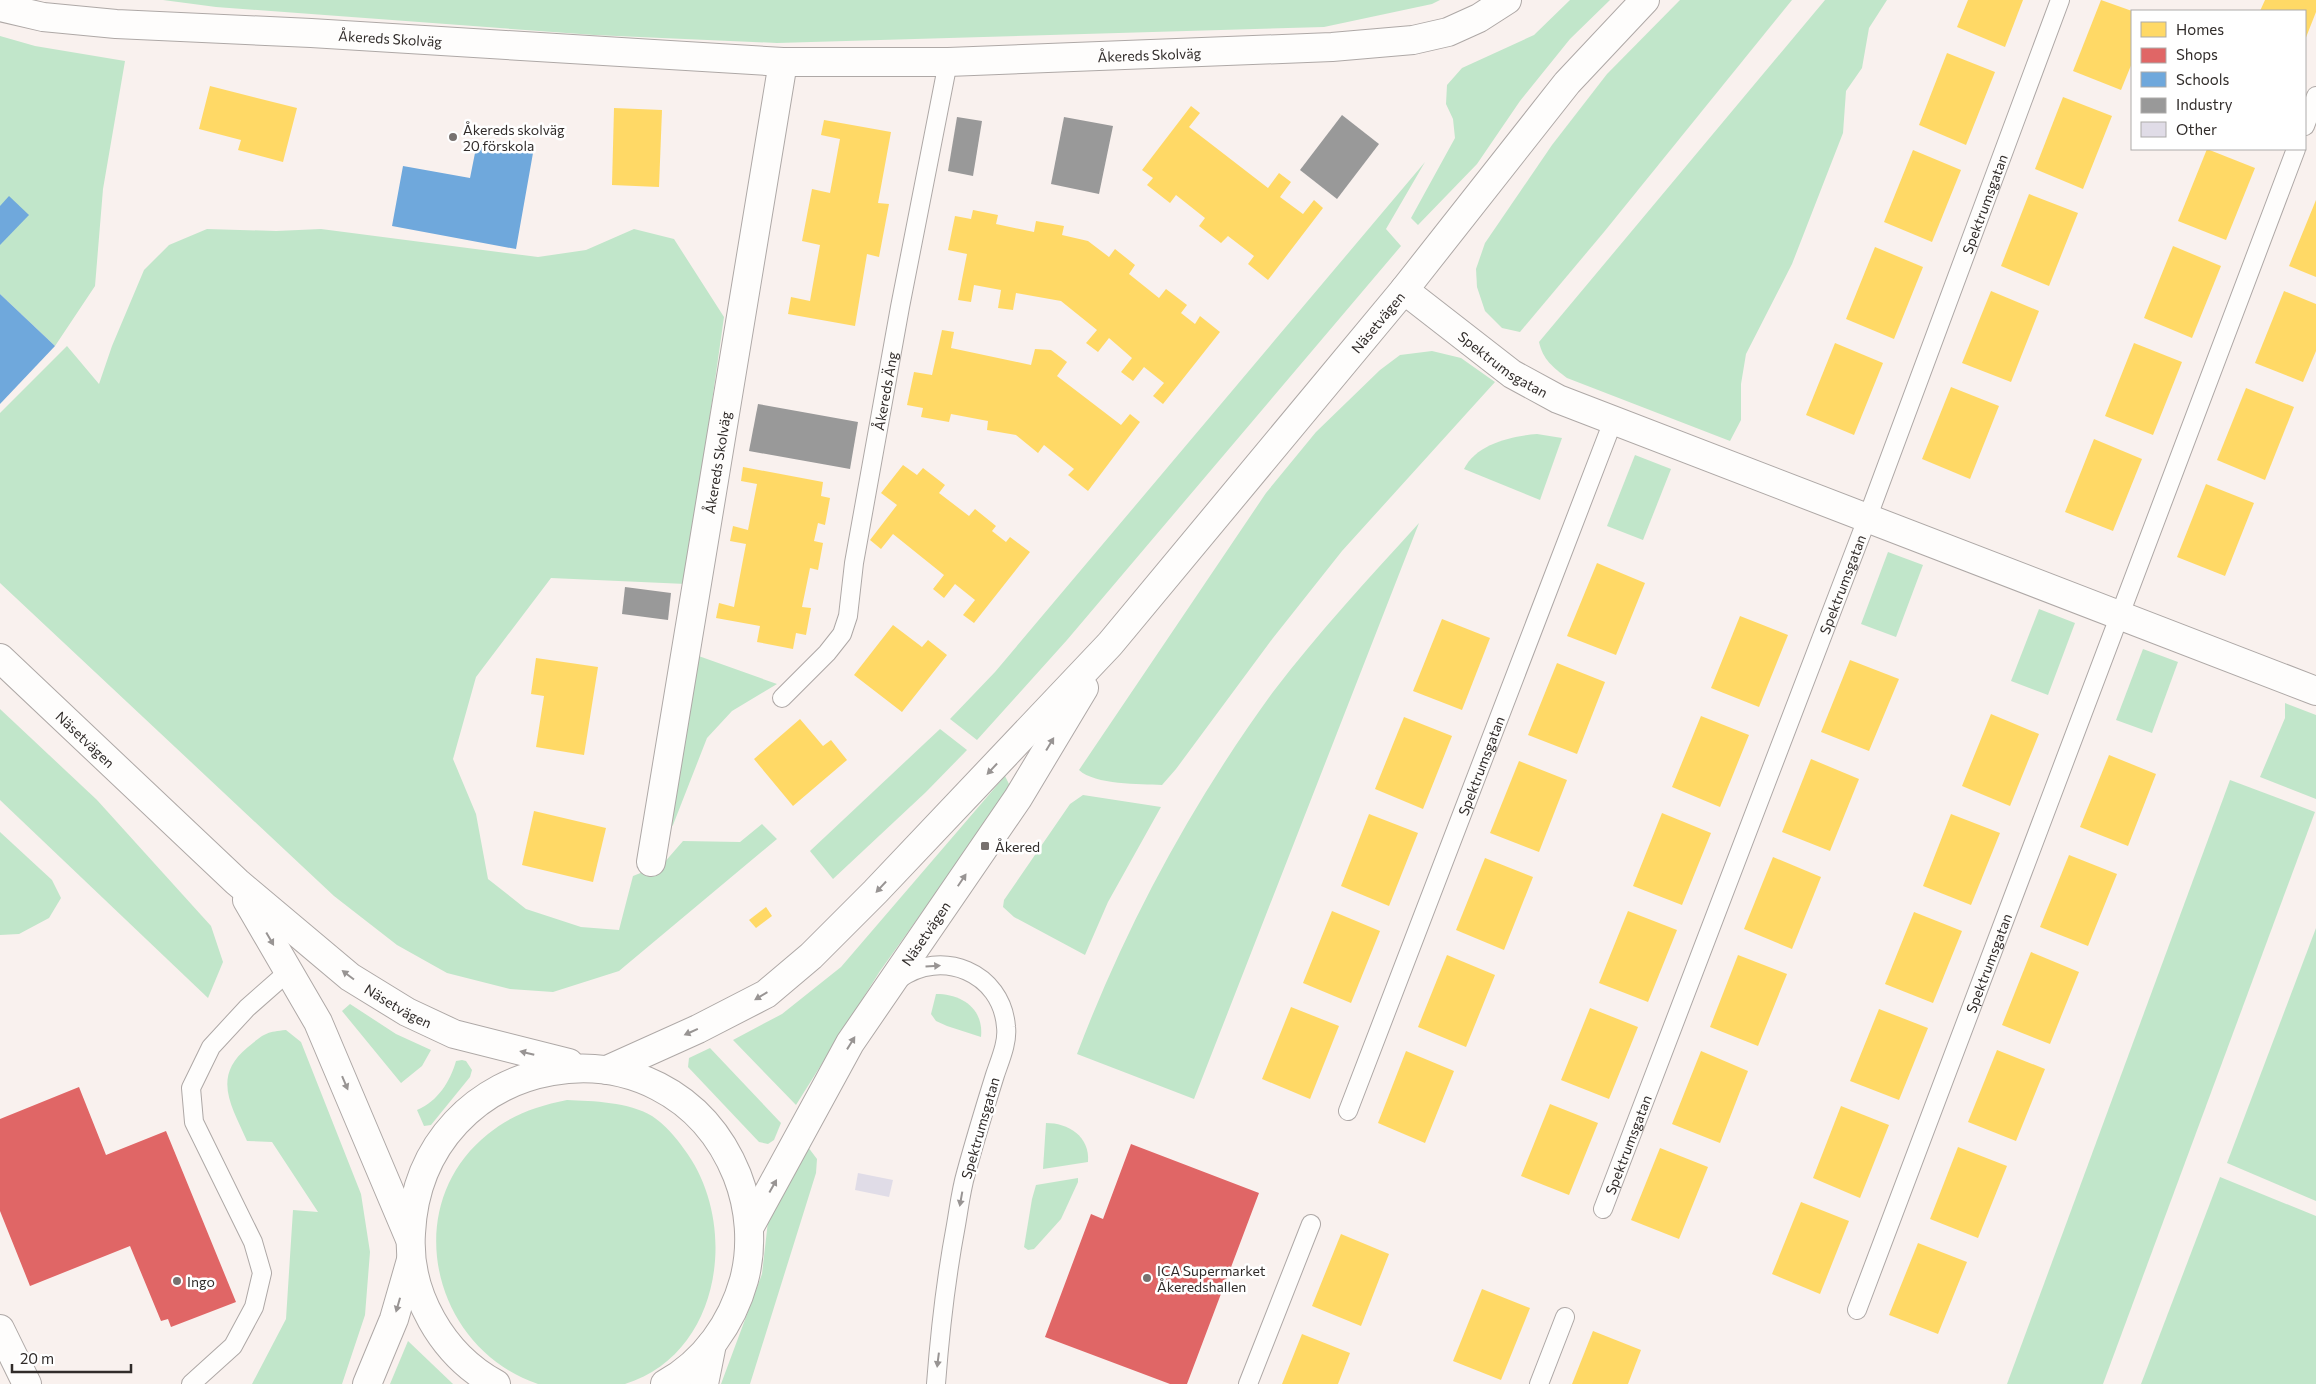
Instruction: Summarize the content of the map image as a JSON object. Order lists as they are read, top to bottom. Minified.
{"streets":{"street":["Åkereds Skolväg","Spektrumsgatan","Näsetvägen"],"lane":["Åkereds Äng"]},"crossings":[["Åkereds Skolväg","Åkereds Äng"],["Spektrumsgatan","Näsetvägen"]],"places":{"other":["Åkereds skolväg 20 förskola","ICA Supermarket Åkeredshallen","Ingo"],"transit":["Åkered"]},"legend":["Homes","Shops","Schools","Industry","Other"],"scale_bar":"20 m"}
